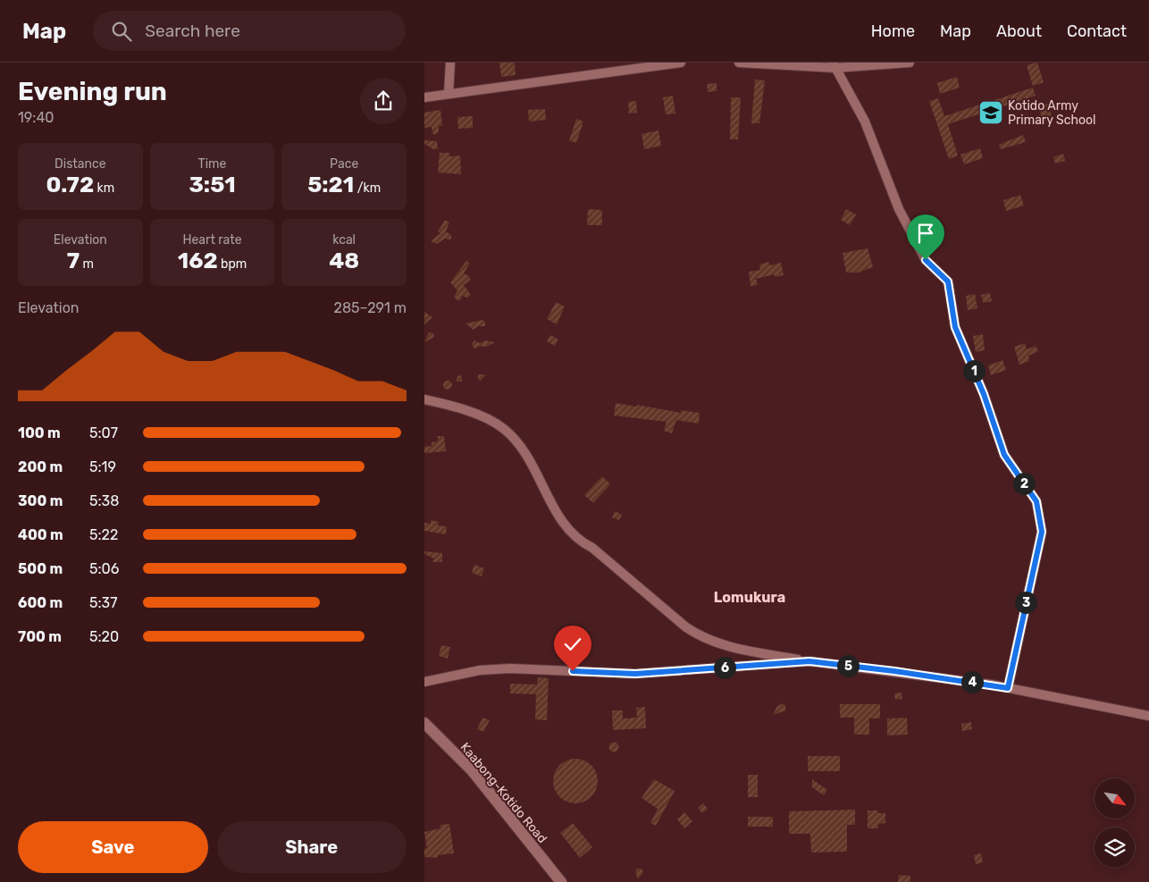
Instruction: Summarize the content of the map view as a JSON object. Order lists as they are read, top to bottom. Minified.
{"streets":{"street":["Kaabong-Kotido Road"]},"districts":["Lomukura"],"places":{"school or university":["Kotido Army Primary School"]},"north":"bottom right","page":{"header":"Map","search":"Search here","nav":["Home","Map","About","Contact"],"heading":["Evening run","19:40"],"stats":[["Distance","0.72 km"],["Time","3:51"],["Pace","5:21 /km"],["Elevation","7 m"],["Heart rate","162 bpm"],["kcal","48"]],"chart":["Elevation","285–291 m"],"pins":["1","2","3","5","6","4"],"list":[{"name":"100 m","note":"5:07"},{"name":"200 m","note":"5:19"},{"name":"300 m","note":"5:38"},{"name":"400 m","note":"5:22"},{"name":"500 m","note":"5:06"},{"name":"600 m","note":"5:37"},{"name":"700 m","note":"5:20"}],"buttons":["Save","Share"]}}
